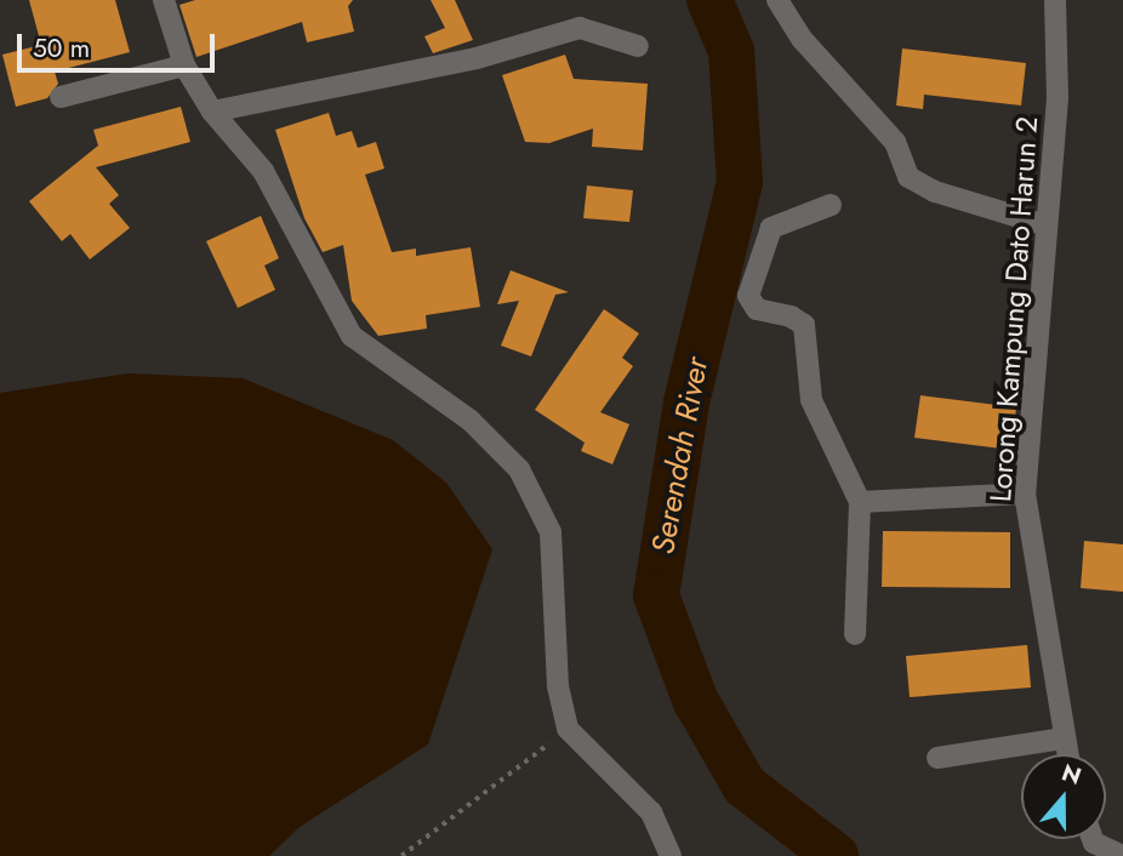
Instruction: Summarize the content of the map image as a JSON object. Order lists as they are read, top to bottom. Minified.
{"streets":{"street":["Lorong Kampung Dato Harun 2"]},"water":["Serendah River"],"scale_bar":"50 m","north":"top"}
